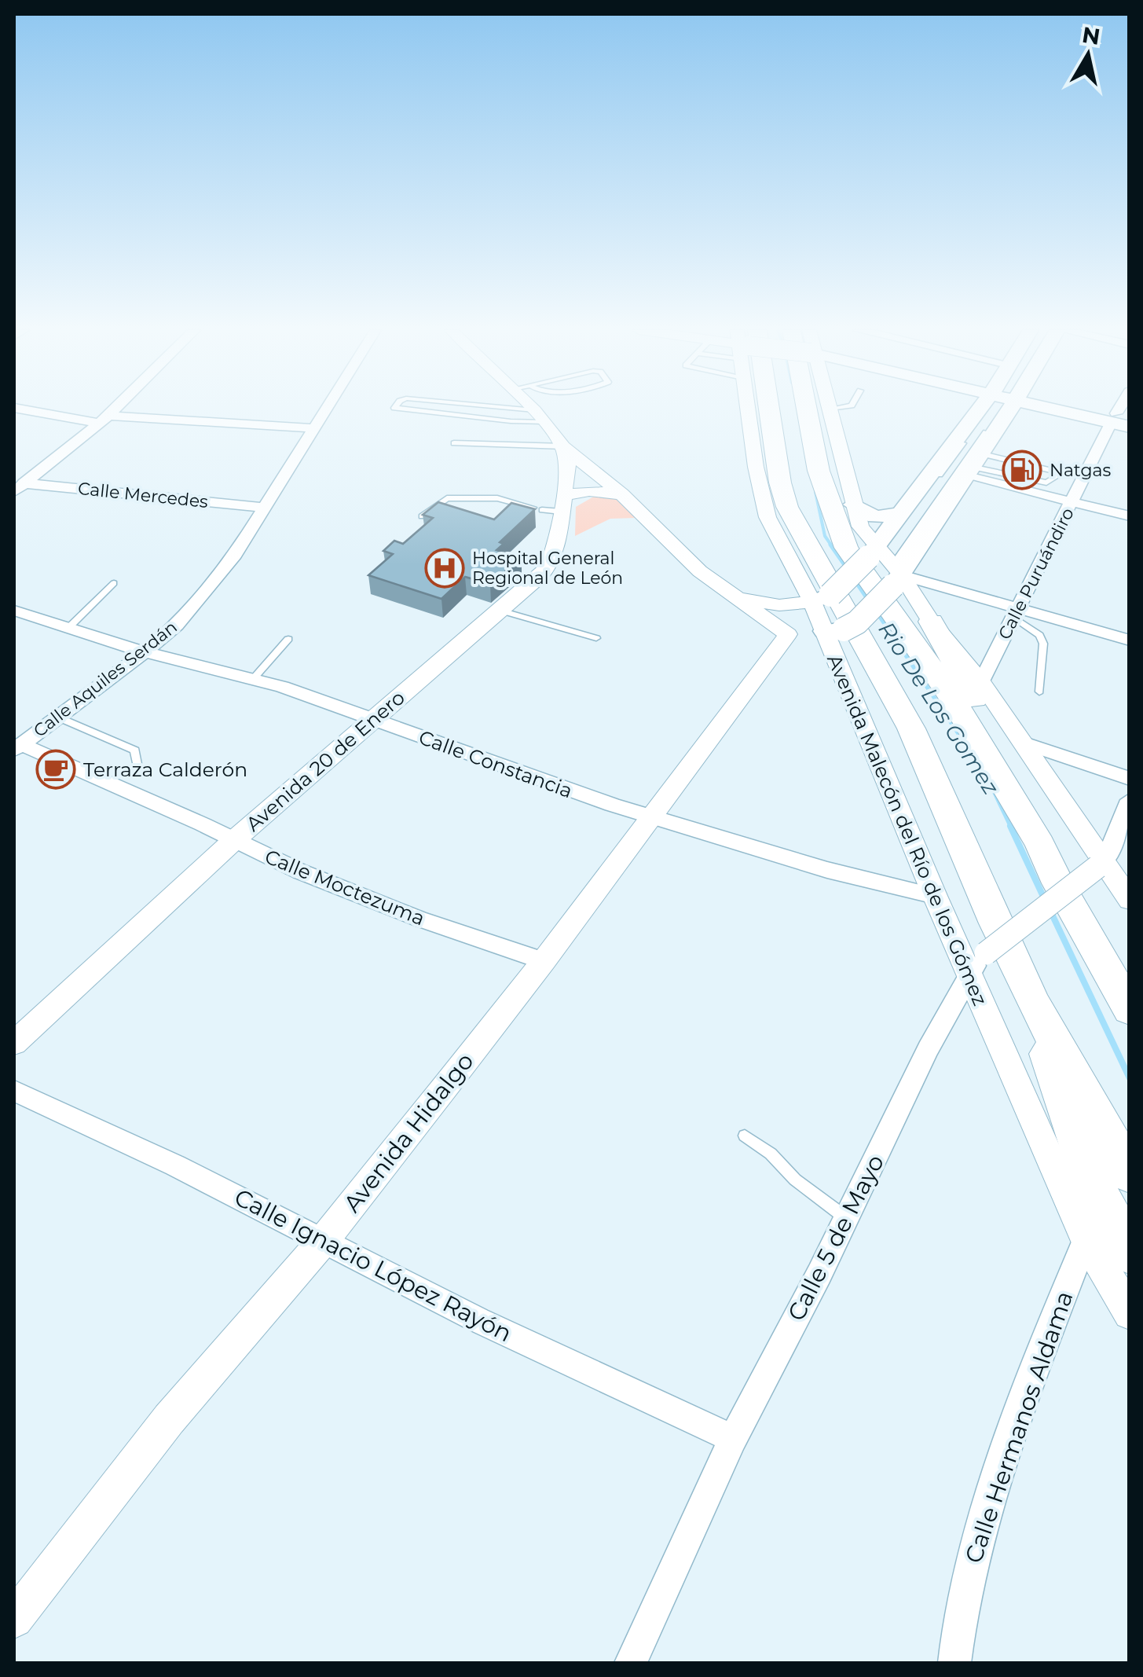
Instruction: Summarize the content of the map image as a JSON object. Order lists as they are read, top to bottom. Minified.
{"streets":{"main road":["Avenida Malecón del Río de los Gómez"],"street":["Calle Mercedes","Calle Puruándiro","Calle Aquiles Serdán","Avenida 20 de Enero","Calle Constancia","Calle Moctezuma","Avenida Hidalgo","Calle 5 de Mayo","Calle Ignacio López Rayón","Calle Hermanos Aldama"]},"crossings":[["Calle Mercedes","Calle Aquiles Serdán"],["Calle Aquiles Serdán","Calle Constancia"],["Calle Aquiles Serdán","Calle Moctezuma"],["Avenida 20 de Enero","Calle Constancia"],["Avenida 20 de Enero","Calle Moctezuma"],["Calle Constancia","Avenida Malecón del Río de los Gómez"],["Calle Constancia","Avenida Hidalgo"],["Avenida Malecón del Río de los Gómez","Calle 5 de Mayo"],["Avenida Malecón del Río de los Gómez","Calle Hermanos Aldama"],["Calle Moctezuma","Avenida Hidalgo"],["Avenida Hidalgo","Calle Ignacio López Rayón"],["Calle 5 de Mayo","Calle Ignacio López Rayón"]],"water":["Rio De Los Gomez"],"places":{"fuel station":["Natgas"],"hospital":["Hospital General Regional de León"],"cafe":["Terraza Calderón"]},"north":"top"}
